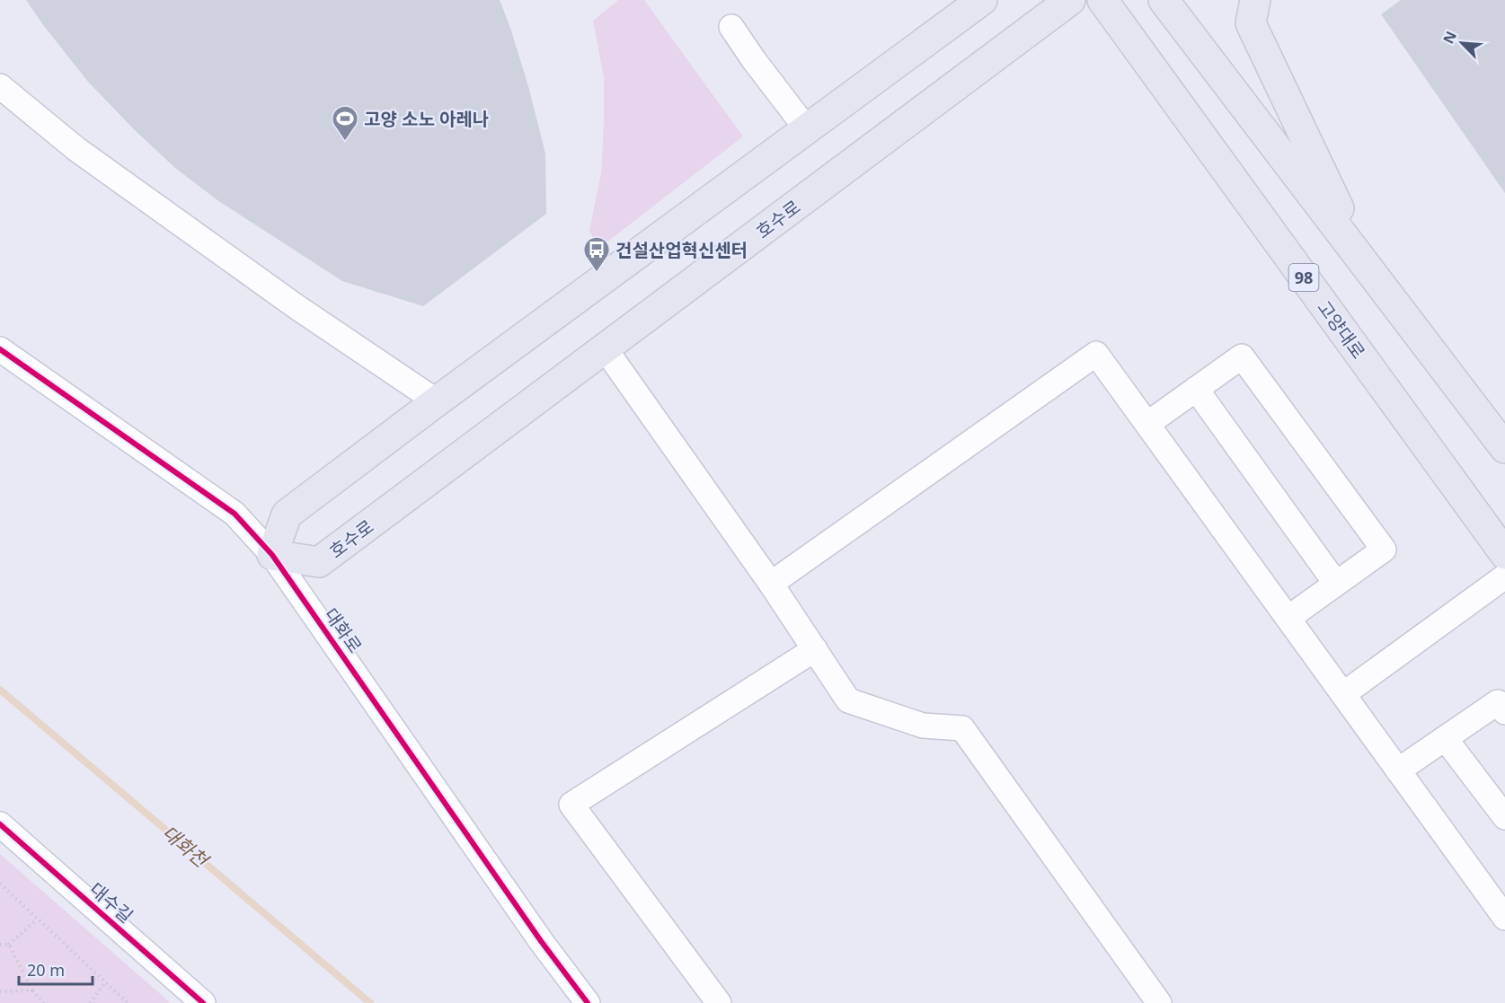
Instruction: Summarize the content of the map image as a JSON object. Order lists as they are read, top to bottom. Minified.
{"streets":{"main road":["호수로","98","고양대로"],"street":["대화로","대수길"]},"crossings":[["호수로","대화로"]],"water":["대화천"],"places":{"sports":["고양 소노 아레나"],"bus stop":["건설산업혁신센터"]},"scale_bar":"20 m","north":"top left"}
